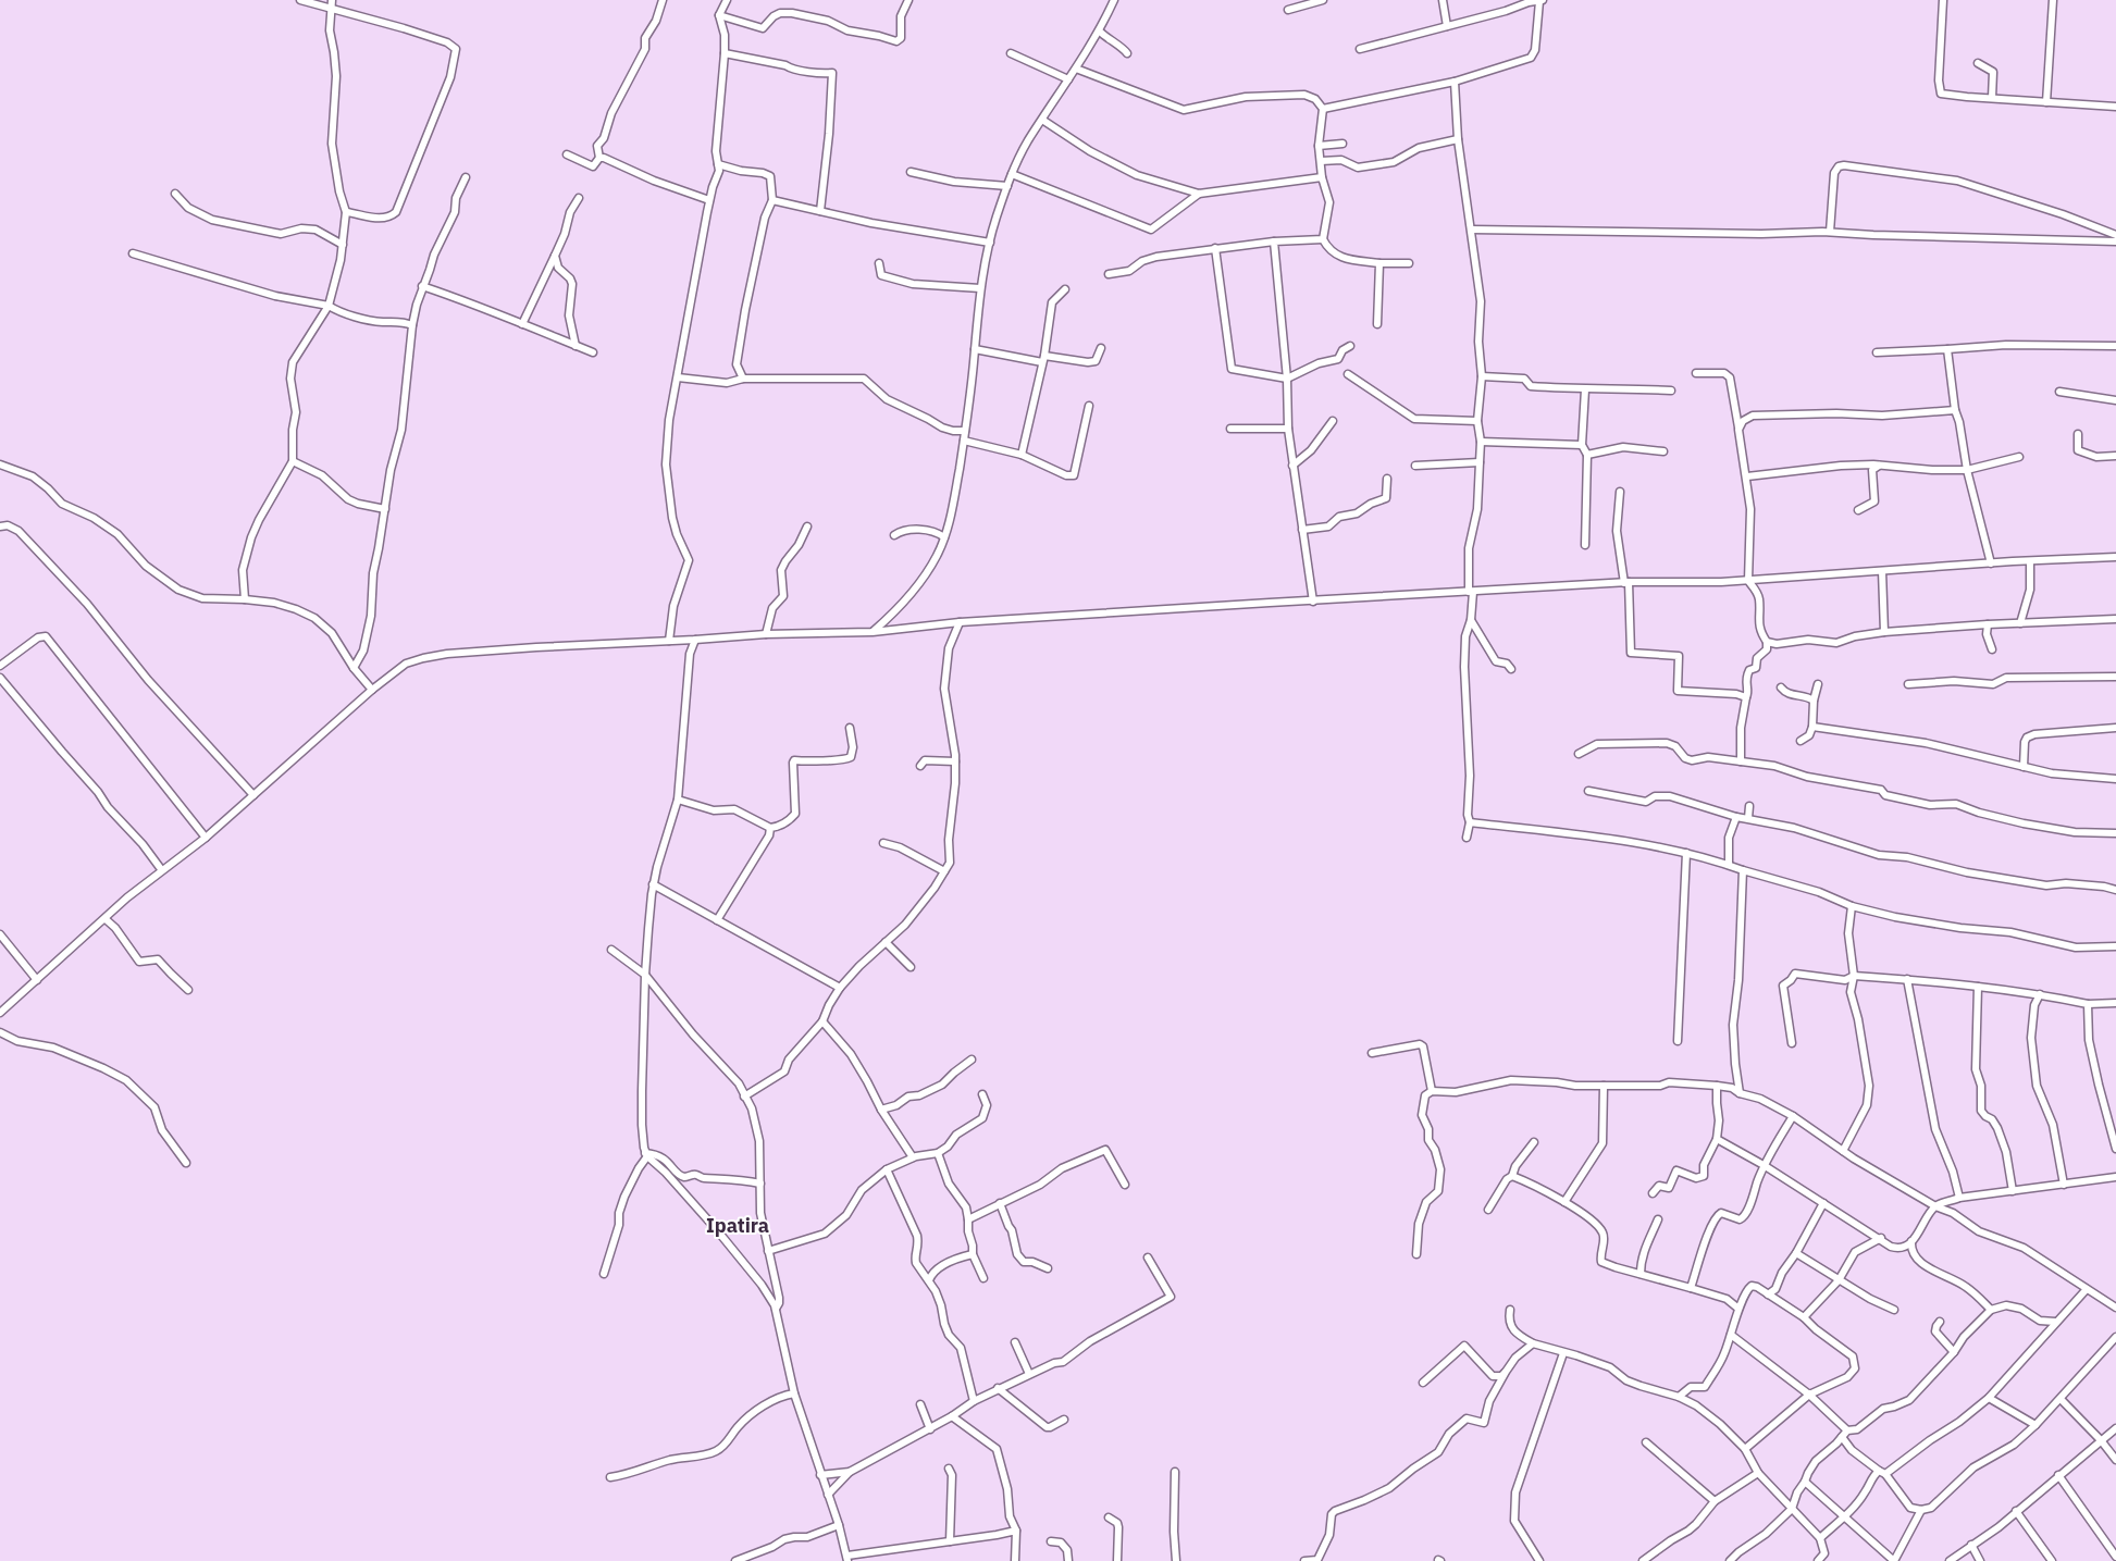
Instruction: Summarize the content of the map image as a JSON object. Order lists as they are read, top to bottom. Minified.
{"districts":["Ipatira"]}
